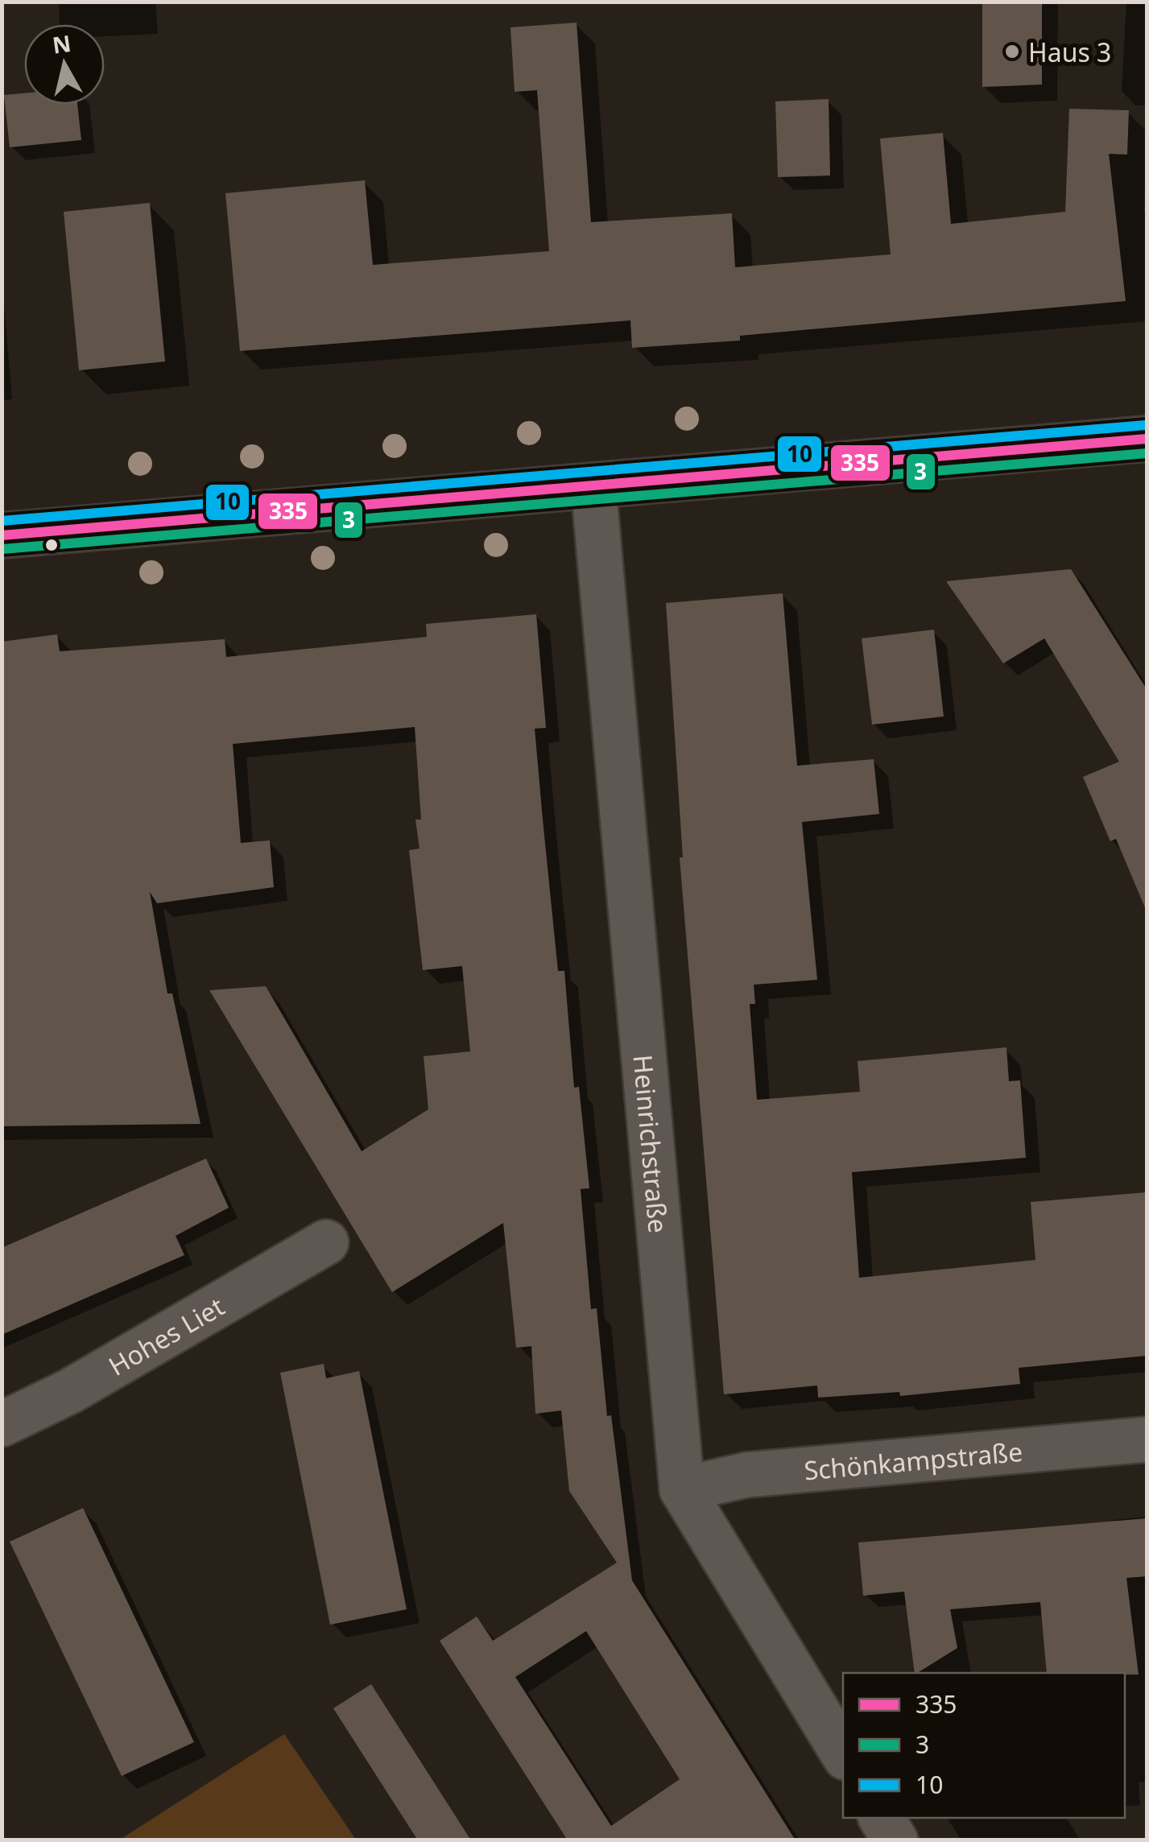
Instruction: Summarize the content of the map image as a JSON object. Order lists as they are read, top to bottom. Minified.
{"streets":{"street":["Heinrichstraße","Hohes Liet","Schönkampstraße"]},"crossings":[["Heinrichstraße","Schönkampstraße"]],"places":["Haus 3"],"lines":["transit line 10","transit line 335","transit line 3"],"legend":["335","3","10"],"north":"top"}
